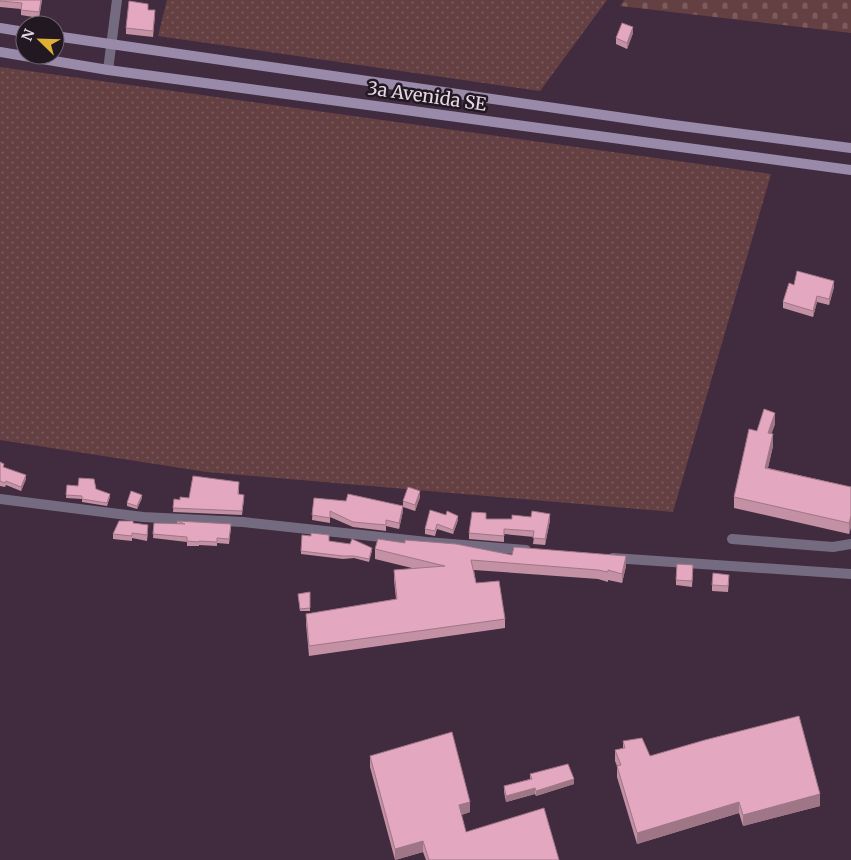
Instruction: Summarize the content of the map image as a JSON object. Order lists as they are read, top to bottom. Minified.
{"streets":{"street":["3a Avenida SE"]},"north":"top left"}
